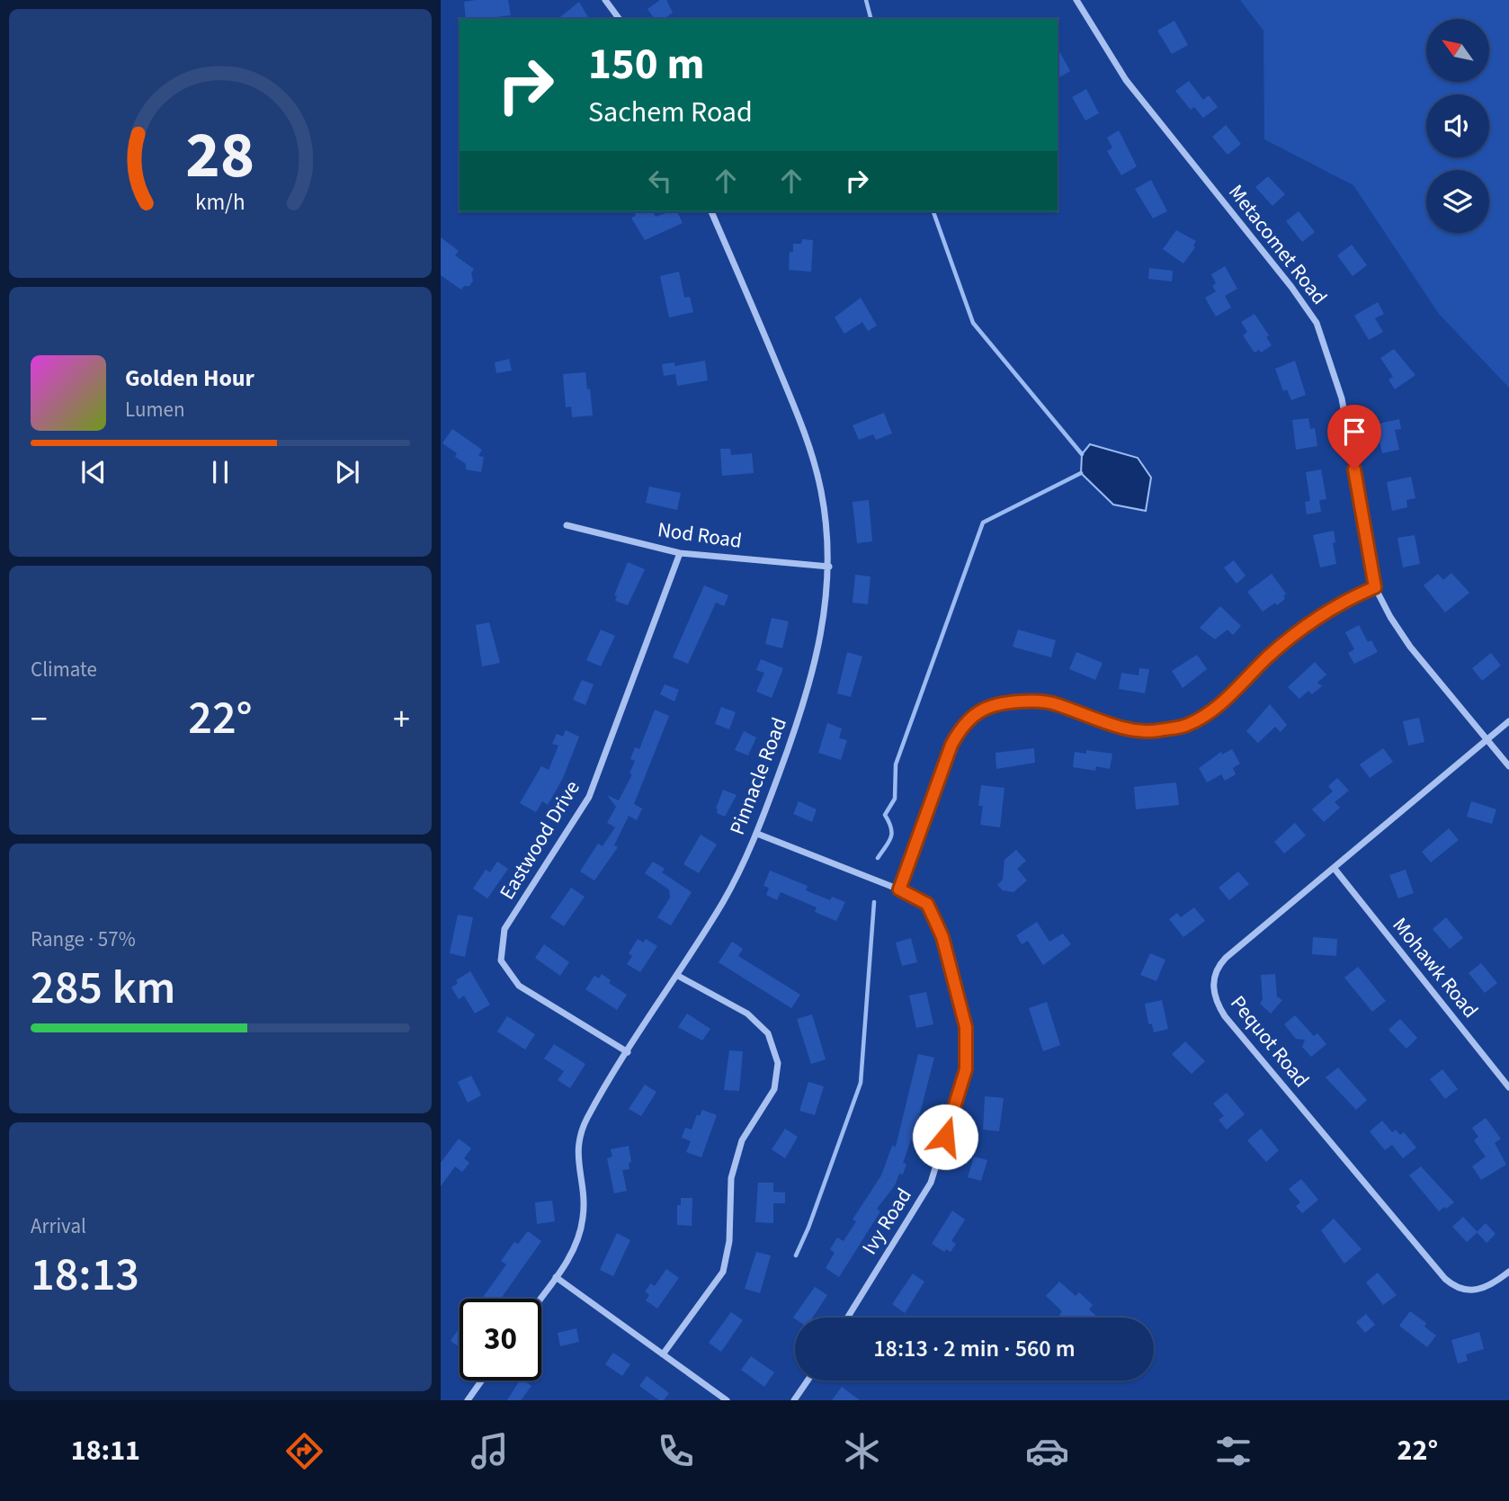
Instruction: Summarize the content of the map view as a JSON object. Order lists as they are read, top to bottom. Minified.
{"streets":{"street":["Metacomet Road","Nod Road","Pinnacle Road","Eastwood Drive","Mohawk Road","Pequot Road","Ivy Road"]},"crossings":[["Metacomet Road","Pequot Road"],["Nod Road","Pinnacle Road"],["Nod Road","Eastwood Drive"],["Pinnacle Road","Eastwood Drive"],["Pinnacle Road","Ivy Road"],["Mohawk Road","Pequot Road"]],"north":"top left","page":{"turn":["150 m","Sachem Road"],"song":["Golden Hour","Lumen"],"tile":["Climate",["Range · 57%","285 km"],["Arrival","18:13"]],"heat":["−","22°","+"],"limit":"30","trip":"18:13 · 2 min · 560 m","tabs":["18:11","22°"],"gauge":["28","km/h"]}}
